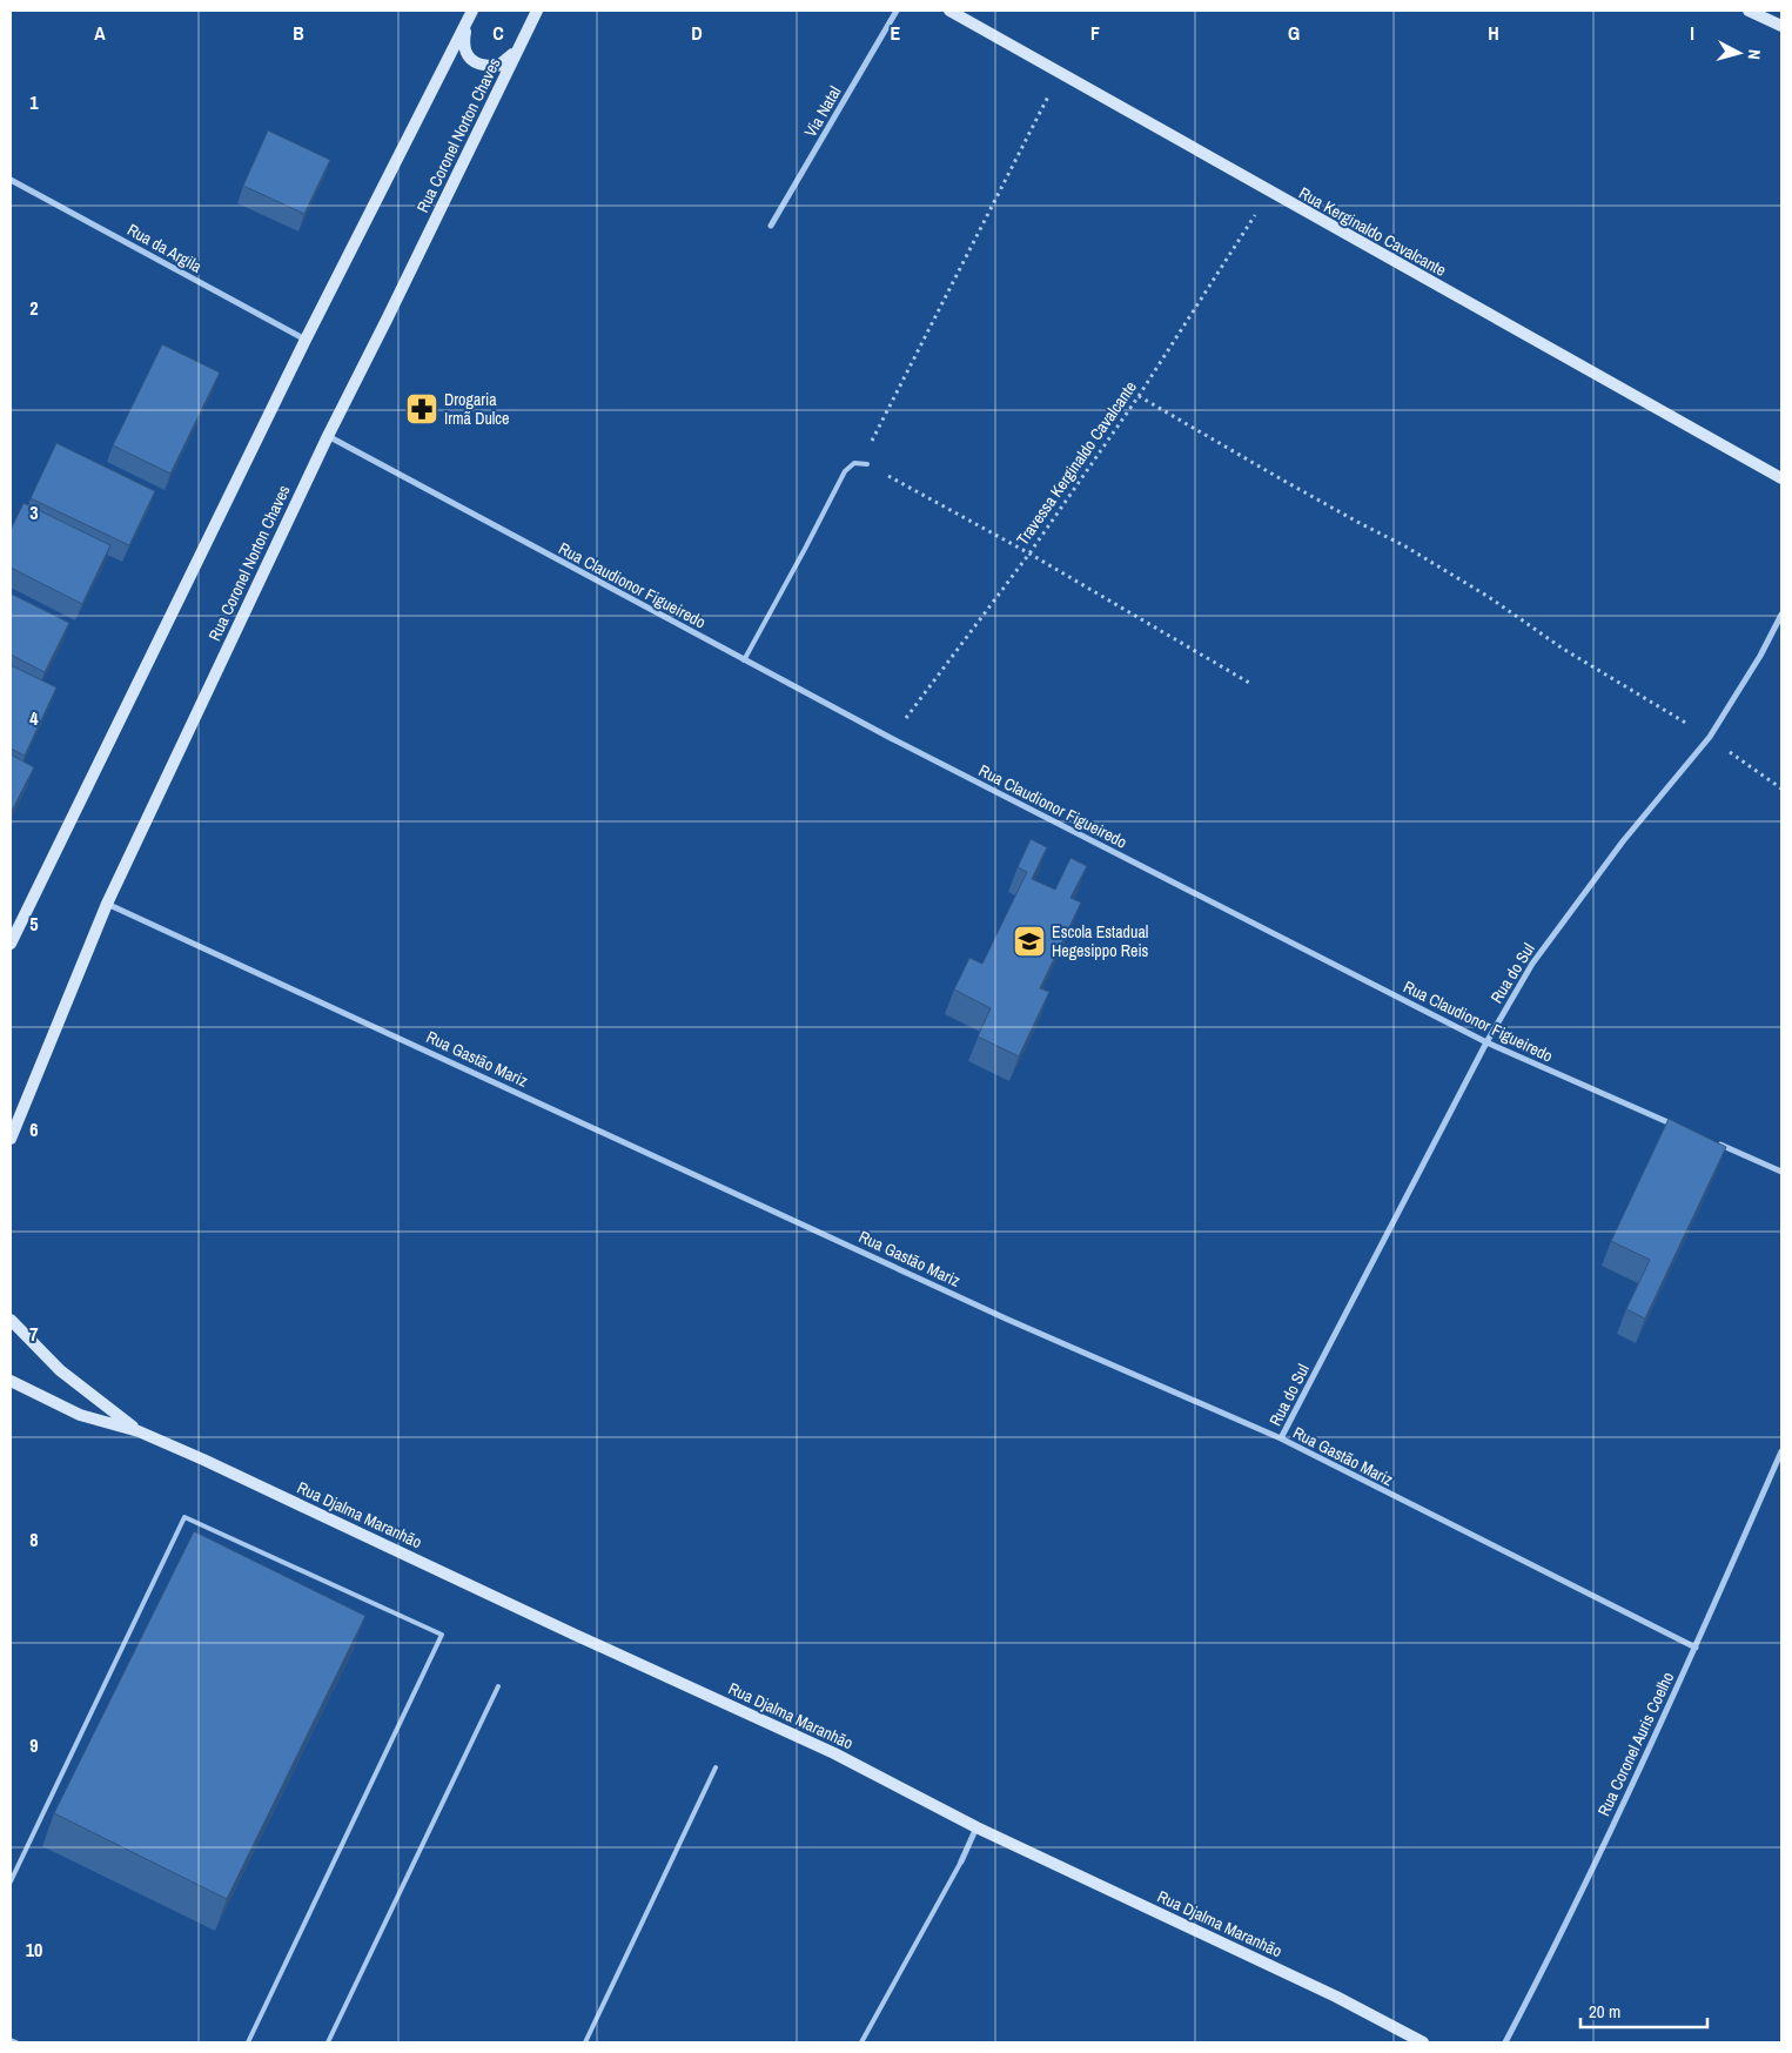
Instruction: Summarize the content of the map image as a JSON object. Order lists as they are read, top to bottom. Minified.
{"streets":{"main road":["Rua Coronel Norton Chaves","Rua Kerginaldo Cavalcante","Rua Djalma Maranhão"],"street":["Via Natal","Rua da Argila","Rua Claudionor Figueiredo","Rua do Sul","Rua Gastão Mariz","Rua Coronel Auris Coelho"],"path":["Travessa Kerginaldo Cavalcante"]},"crossings":[["Rua Coronel Norton Chaves","Rua Claudionor Figueiredo"],["Rua Coronel Norton Chaves","Rua Gastão Mariz"],["Rua Kerginaldo Cavalcante","Travessa Kerginaldo Cavalcante"],["Travessa Kerginaldo Cavalcante","Rua Claudionor Figueiredo"],["Rua Claudionor Figueiredo","Rua do Sul"],["Rua do Sul","Rua Gastão Mariz"],["Rua Gastão Mariz","Rua Coronel Auris Coelho"]],"places":{"pharmacy":["Drogaria Irmã Dulce"],"school or university":["Escola Estadual Hegesippo Reis"]},"scale_bar":"20 m","north":"right","grid":{"columns":["A","B","C","D","E","F","G","H","I"],"rows":["1","2","3","4","5","6","7","8","9","10"]}}
